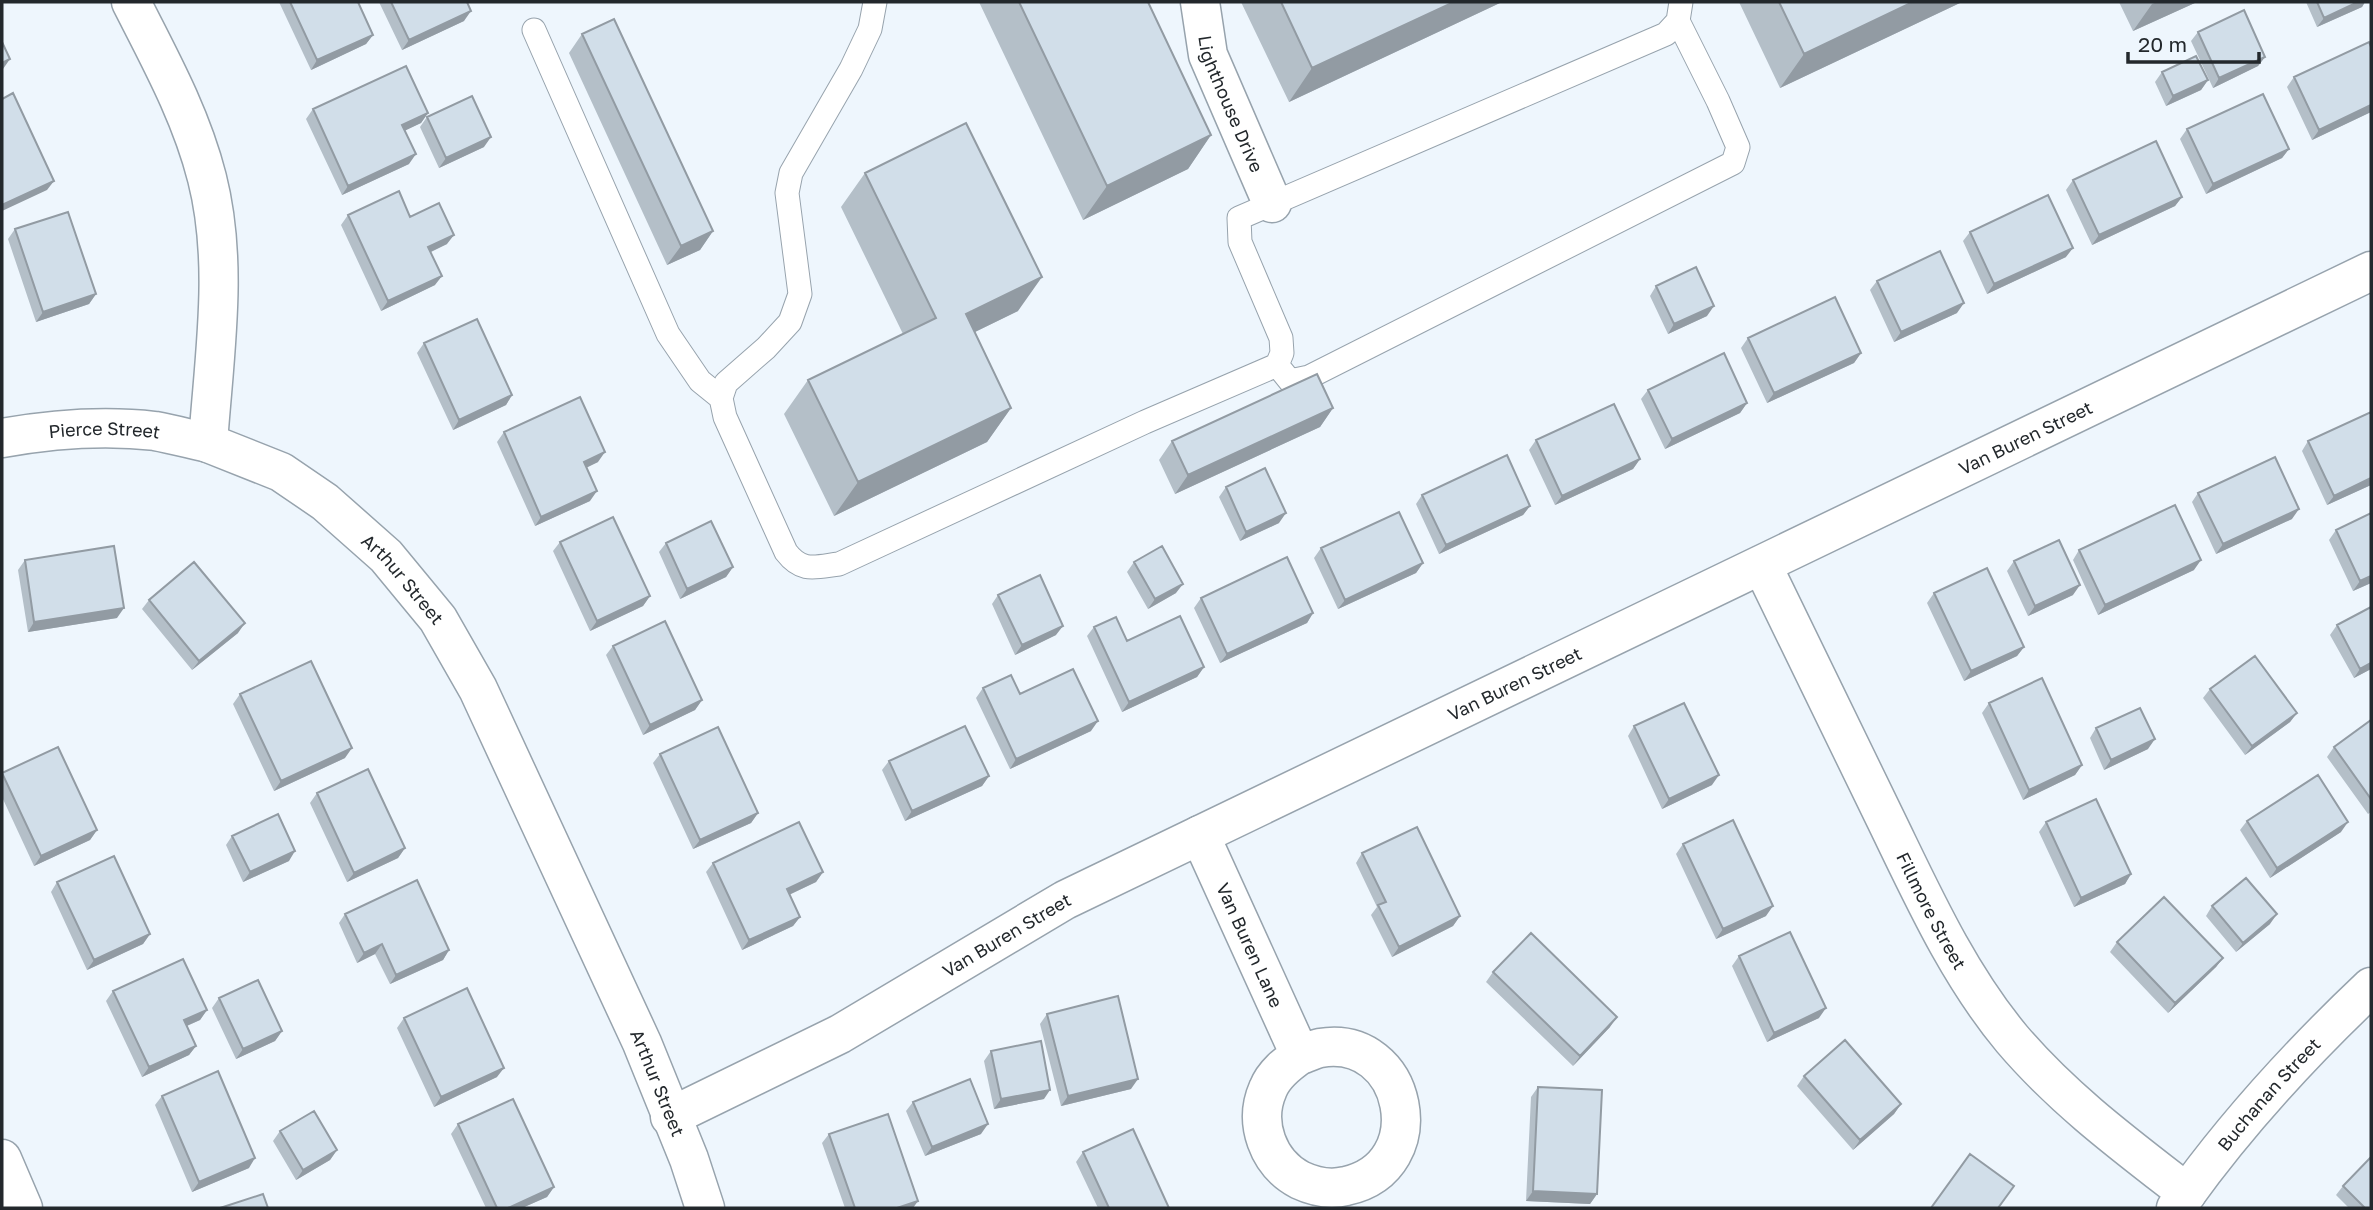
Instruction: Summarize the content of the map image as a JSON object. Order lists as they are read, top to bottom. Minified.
{"streets":{"street":["Lighthouse Drive","Pierce Street","Van Buren Street","Arthur Street","Fillmore Street","Van Buren Lane","Buchanan Street"]},"crossings":[["Pierce Street","Arthur Street"],["Van Buren Street","Arthur Street"],["Van Buren Street","Fillmore Street"],["Van Buren Street","Van Buren Lane"],["Fillmore Street","Buchanan Street"]],"scale_bar":"20 m"}
